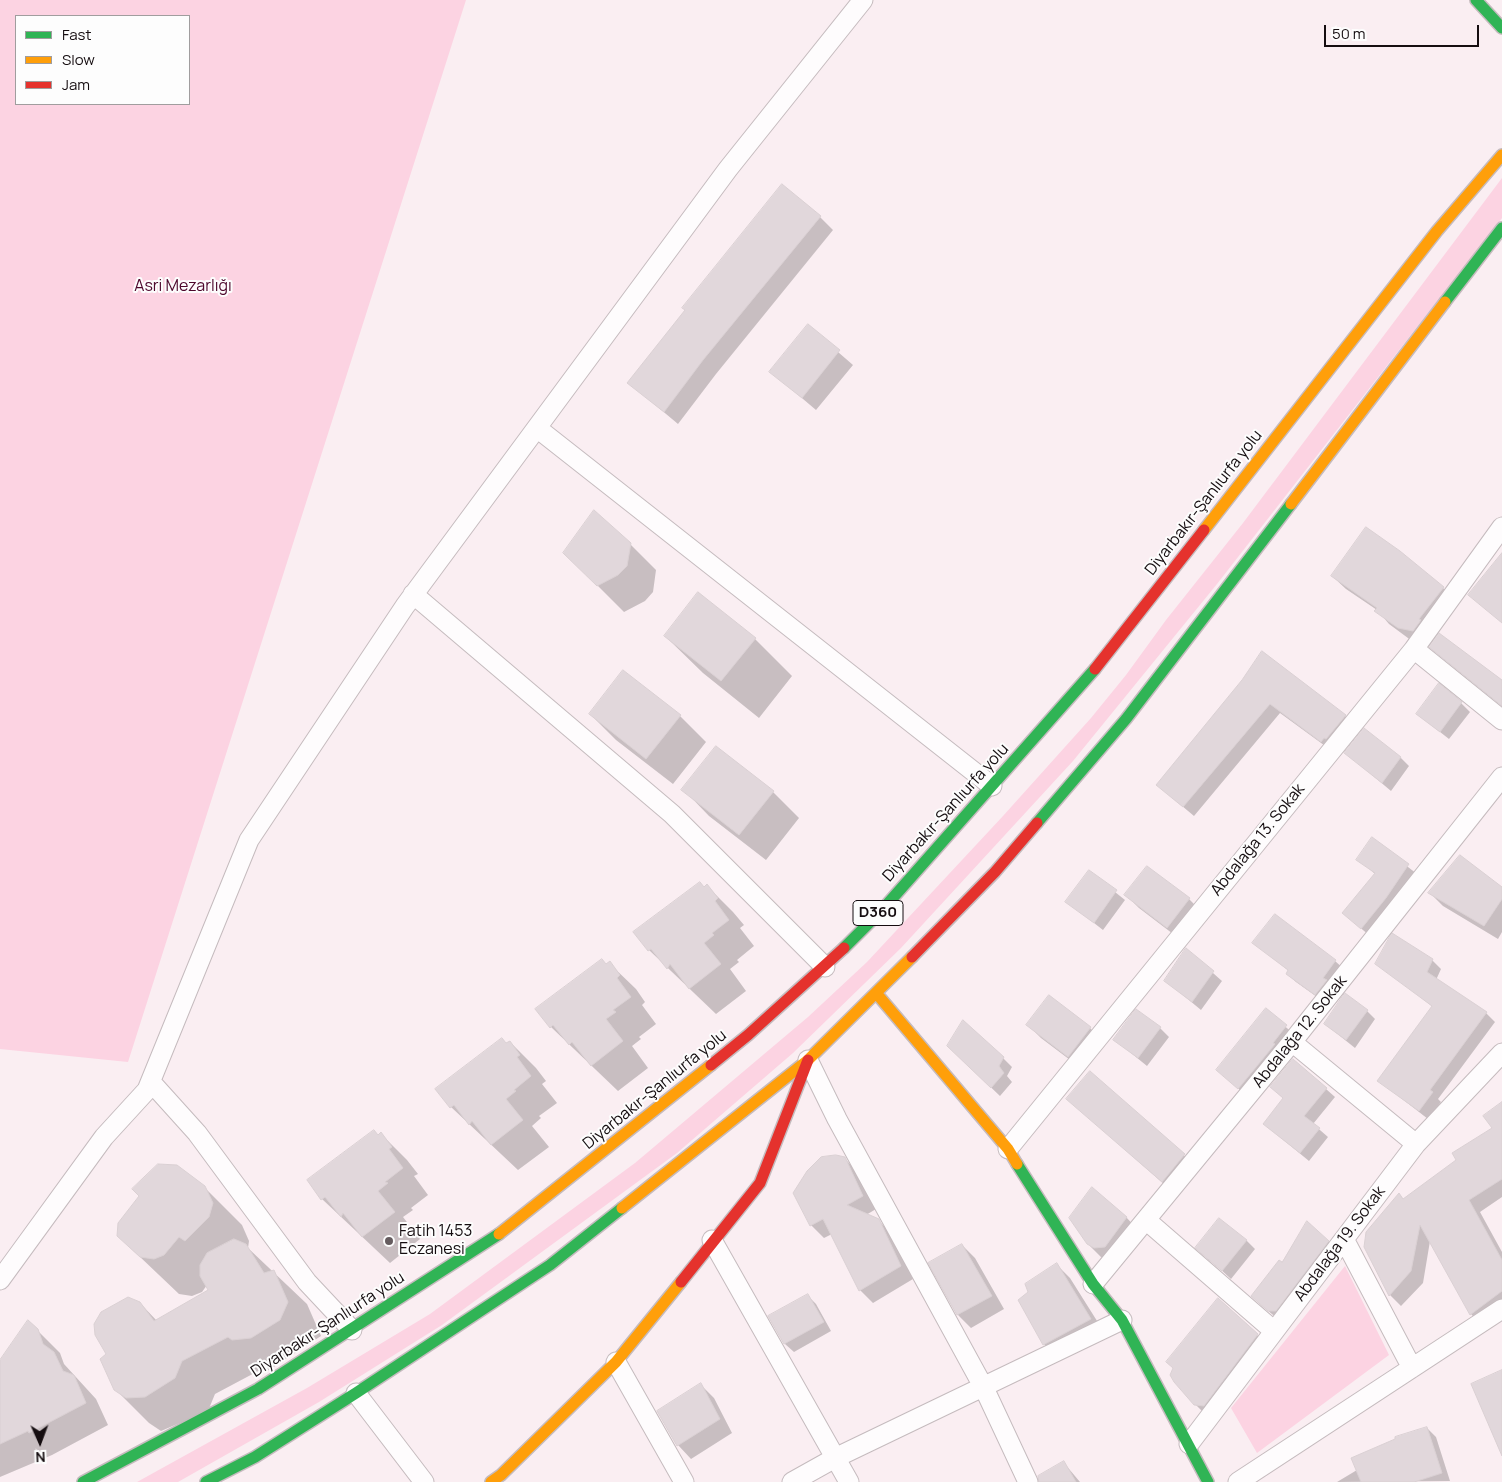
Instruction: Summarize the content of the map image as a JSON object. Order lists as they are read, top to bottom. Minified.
{"streets":{"main road":["Diyarbakır-Şanlıurfa yolu","D360"],"street":["Abdalağa 13. Sokak","Abdalağa 12. Sokak","Abdalağa 19. Sokak"]},"parks":["Asri Mezarlığı"],"places":["Fatih 1453 Eczanesi"],"legend":["Fast","Slow","Jam"],"scale_bar":"50 m","north":"bottom"}
